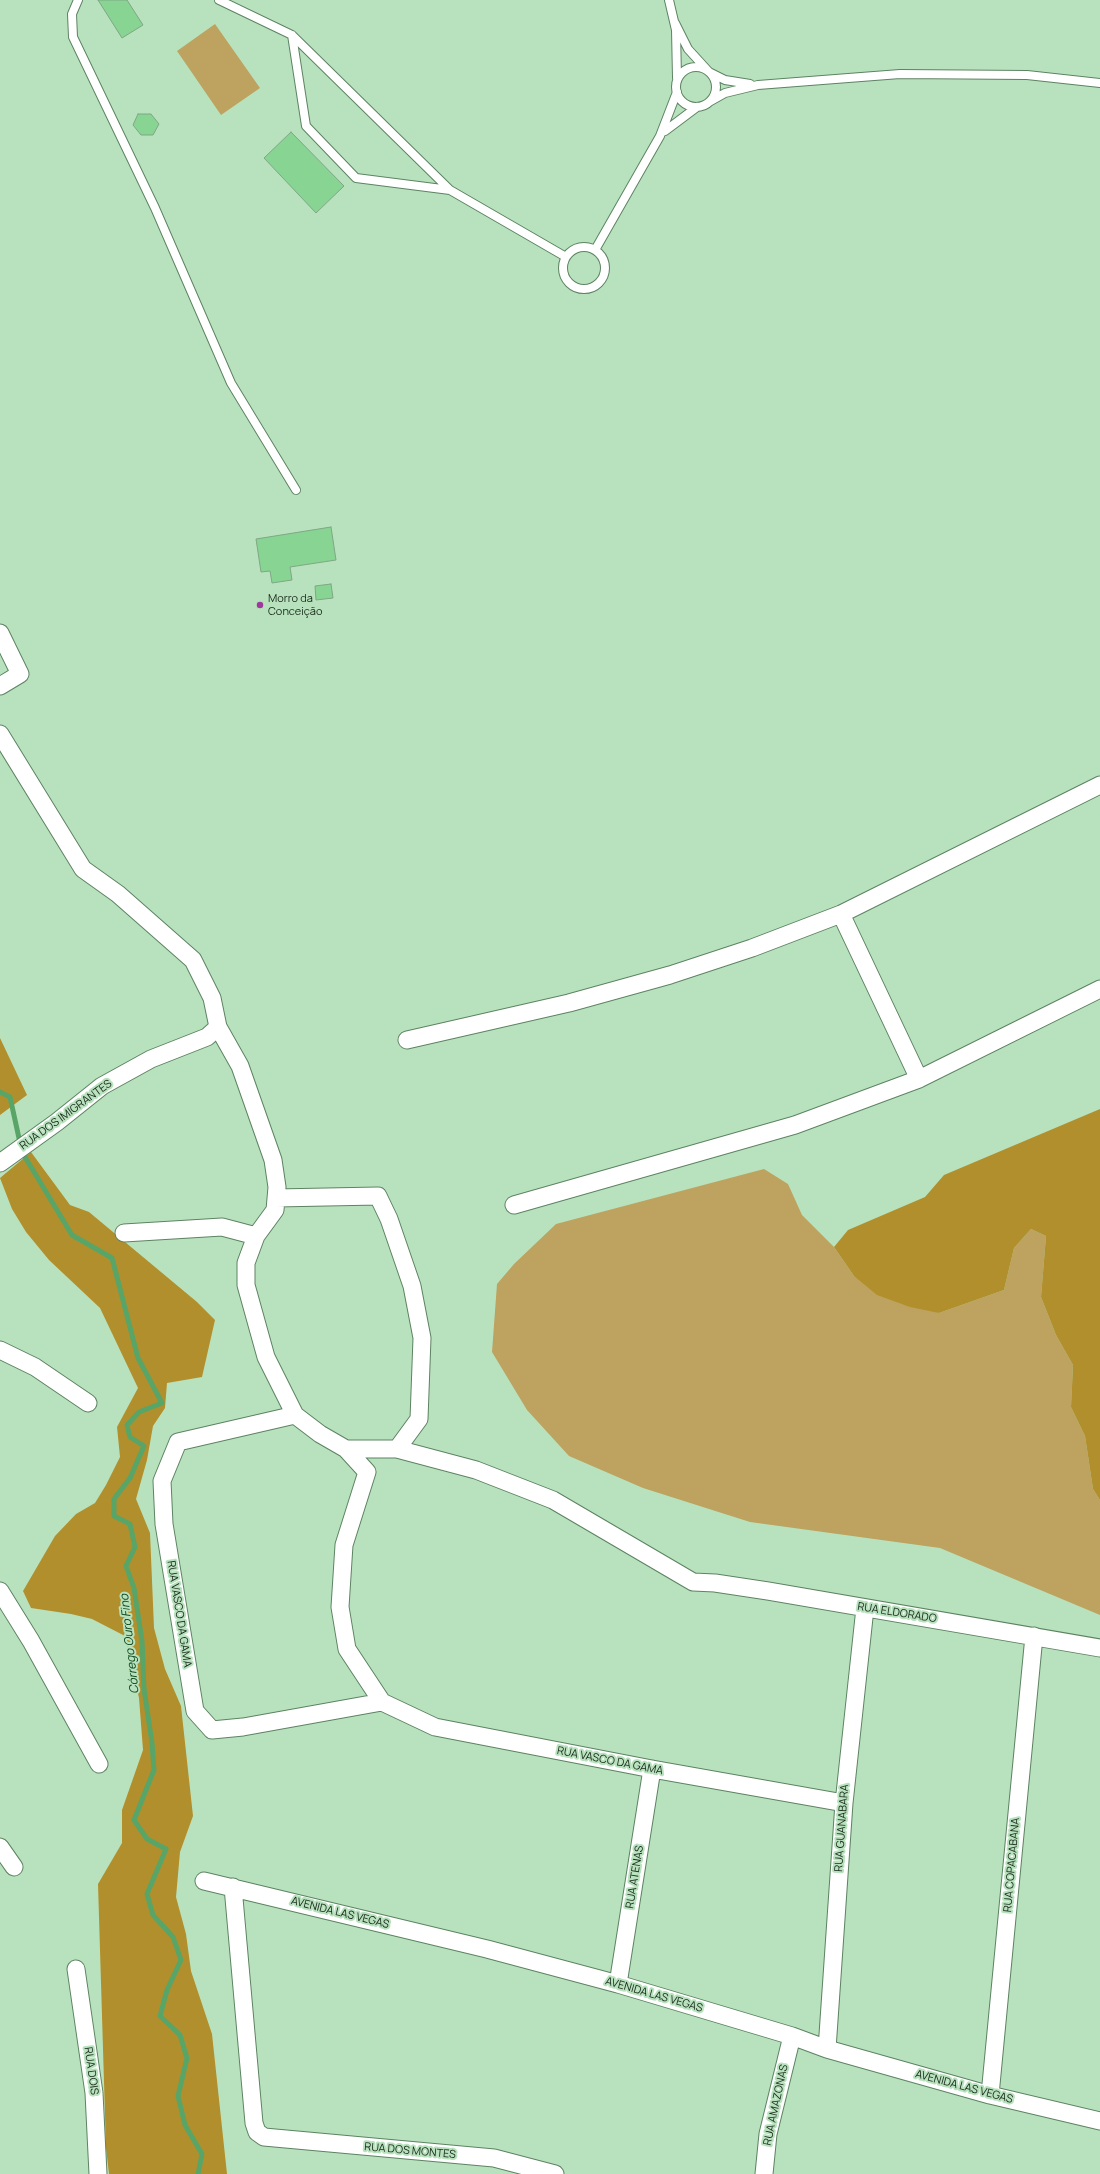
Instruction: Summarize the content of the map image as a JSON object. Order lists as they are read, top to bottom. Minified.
{"streets":{"street":["RUA DOS IMIGRANTES","RUA ELDORADO","RUA VASCO DA GAMA","RUA GUANABARA","RUA COPACABANA","RUA ATENAS","AVENIDA LAS VEGAS","RUA DOIS","RUA AMAZONAS","RUA DOS MONTES"]},"crossings":[["RUA ELDORADO","RUA GUANABARA"],["RUA ELDORADO","RUA COPACABANA"],["RUA VASCO DA GAMA","RUA GUANABARA"],["RUA VASCO DA GAMA","RUA ATENAS"],["RUA GUANABARA","AVENIDA LAS VEGAS"],["RUA COPACABANA","AVENIDA LAS VEGAS"],["RUA ATENAS","AVENIDA LAS VEGAS"],["AVENIDA LAS VEGAS","RUA AMAZONAS"],["AVENIDA LAS VEGAS","RUA DOS MONTES"]],"water":["Córrego Ouro Fino"],"places":["Morro da Conceição"]}
